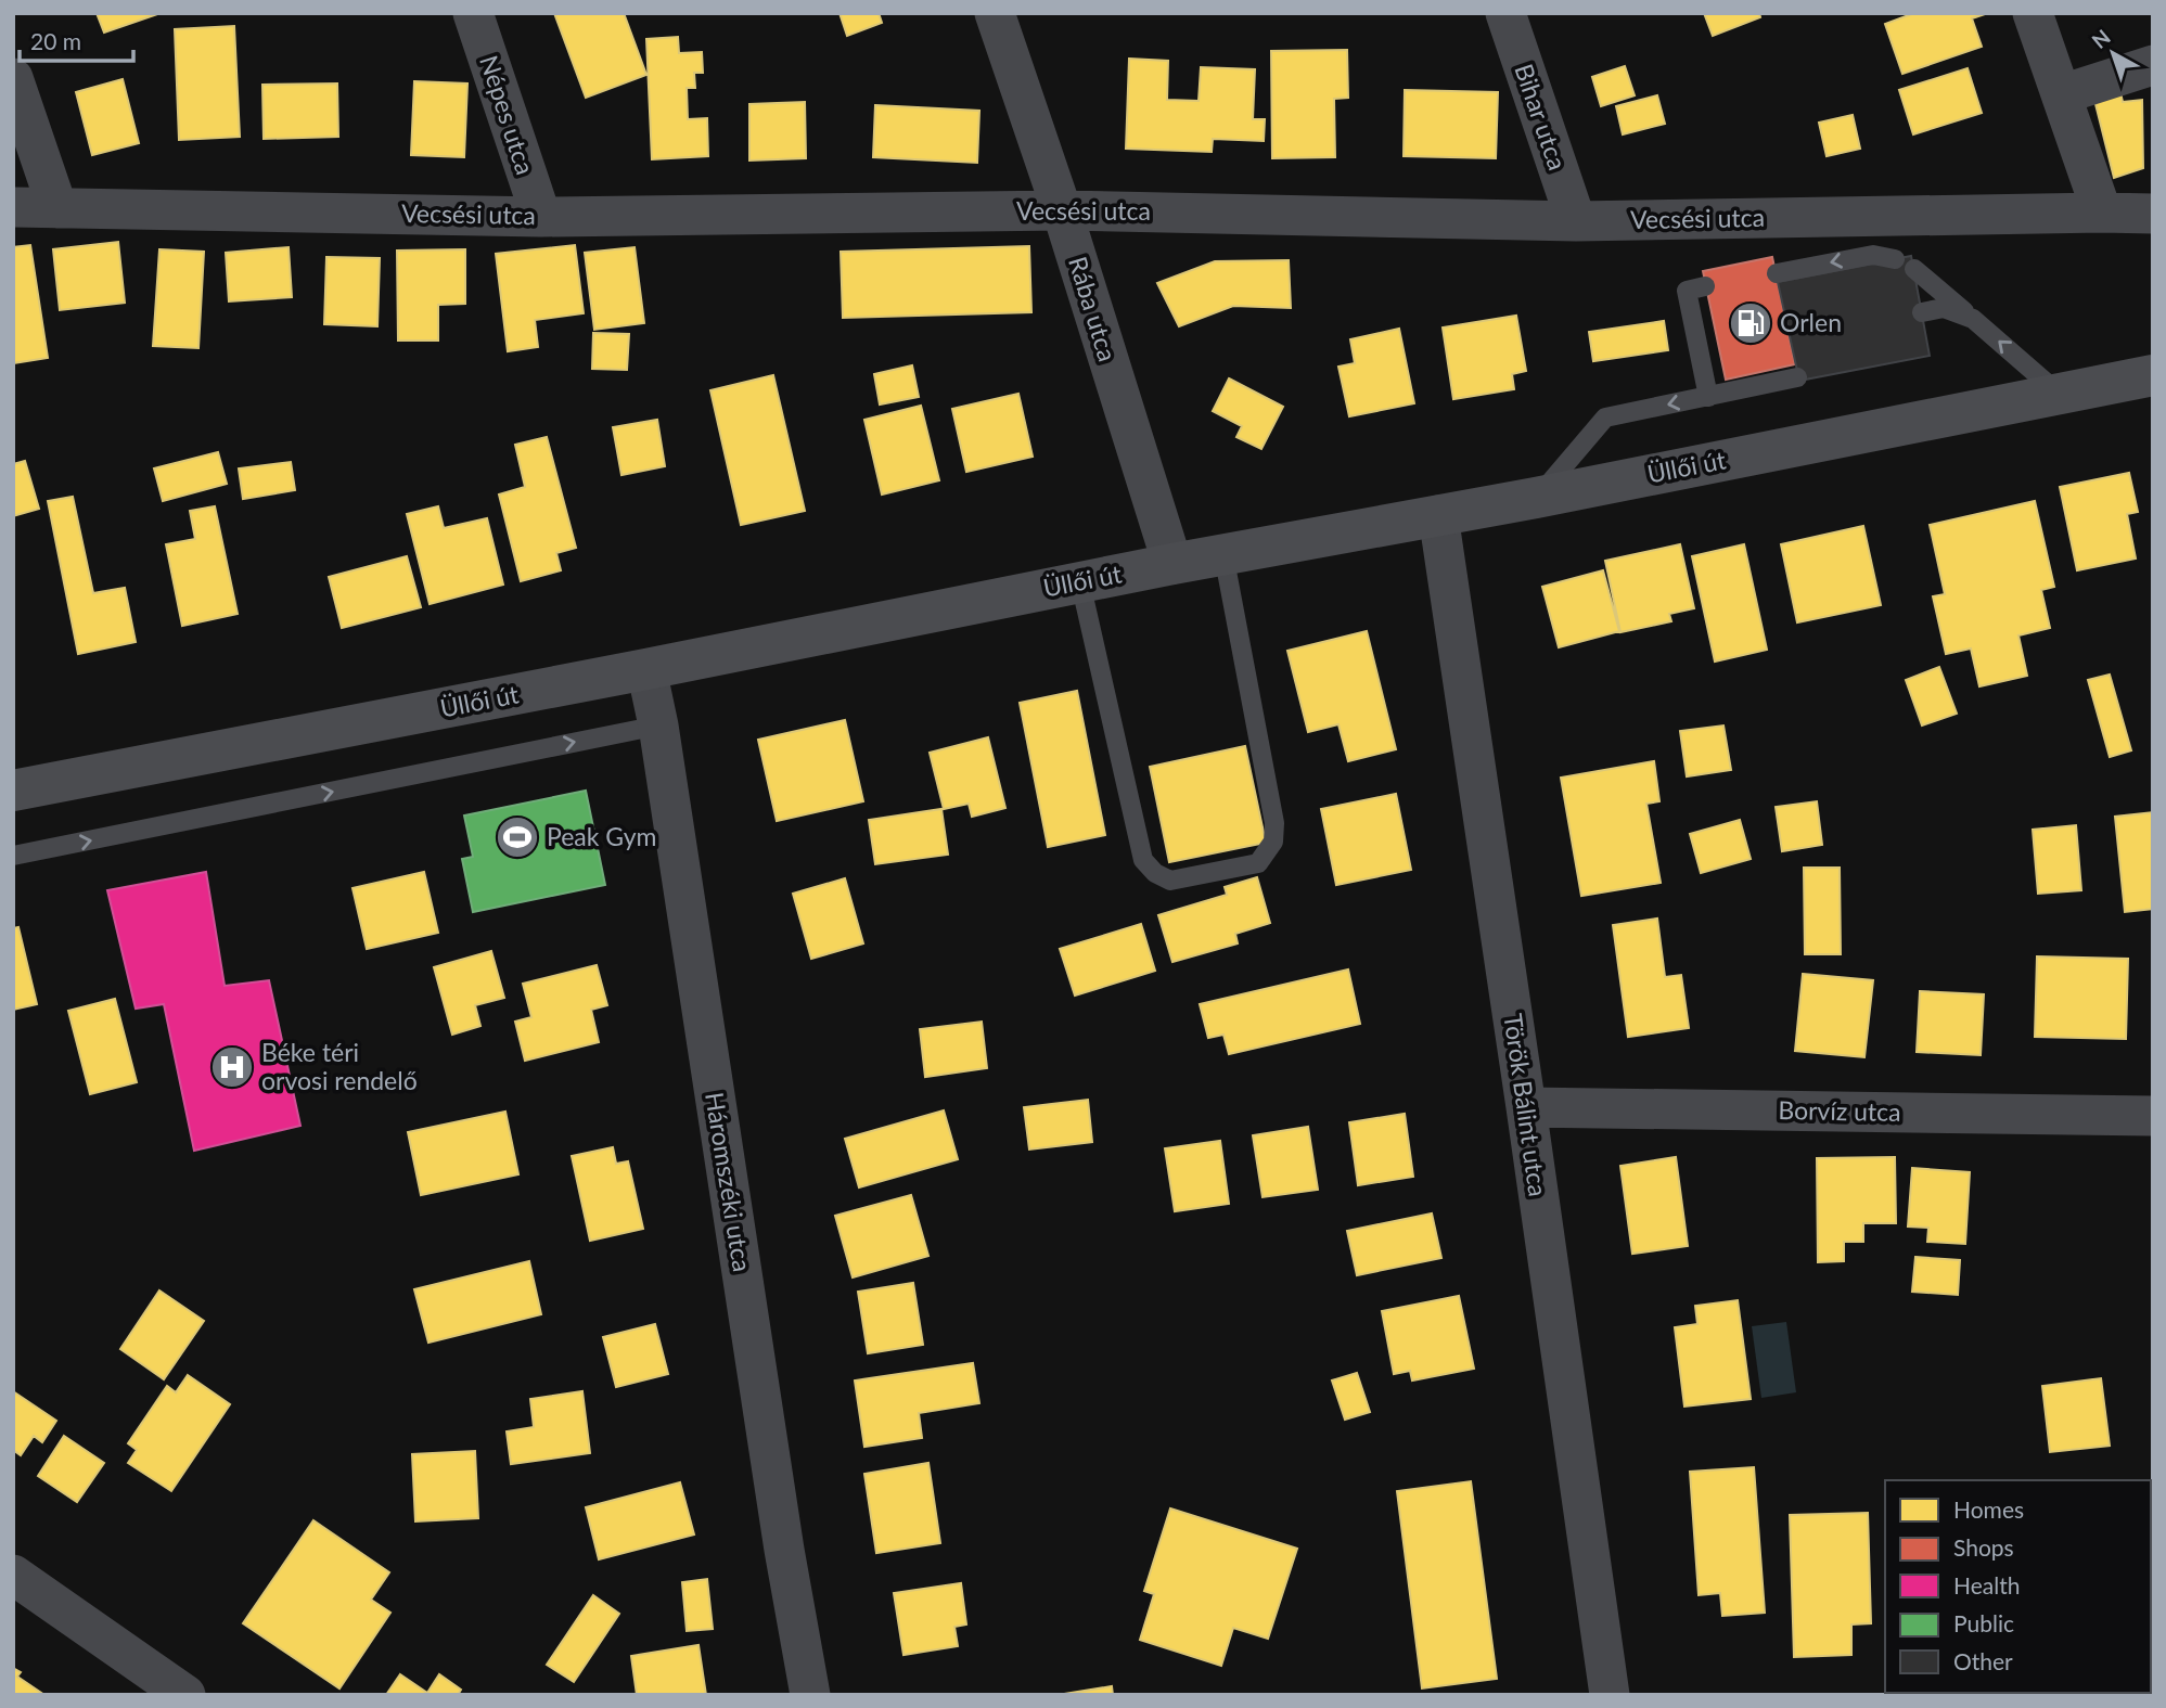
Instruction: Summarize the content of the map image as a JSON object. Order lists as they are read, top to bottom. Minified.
{"streets":{"main road":["Üllői út"],"street":["Népes utca","Bihar utca","Vecsési utca","Rába utca","Török Bálint utca","Borvíz utca","Háromszéki utca"]},"crossings":[["Népes utca","Vecsési utca"],["Bihar utca","Vecsési utca"],["Vecsési utca","Rába utca"],["Rába utca","Üllői út"],["Üllői út","Török Bálint utca"],["Üllői út","Háromszéki utca"],["Török Bálint utca","Borvíz utca"]],"places":{"fuel station":["Orlen"],"sports":["Peak Gym"],"hospital":["Béke téri orvosi rendelő"]},"legend":["Homes","Shops","Health","Public","Other"],"scale_bar":"20 m","north":"top left"}
